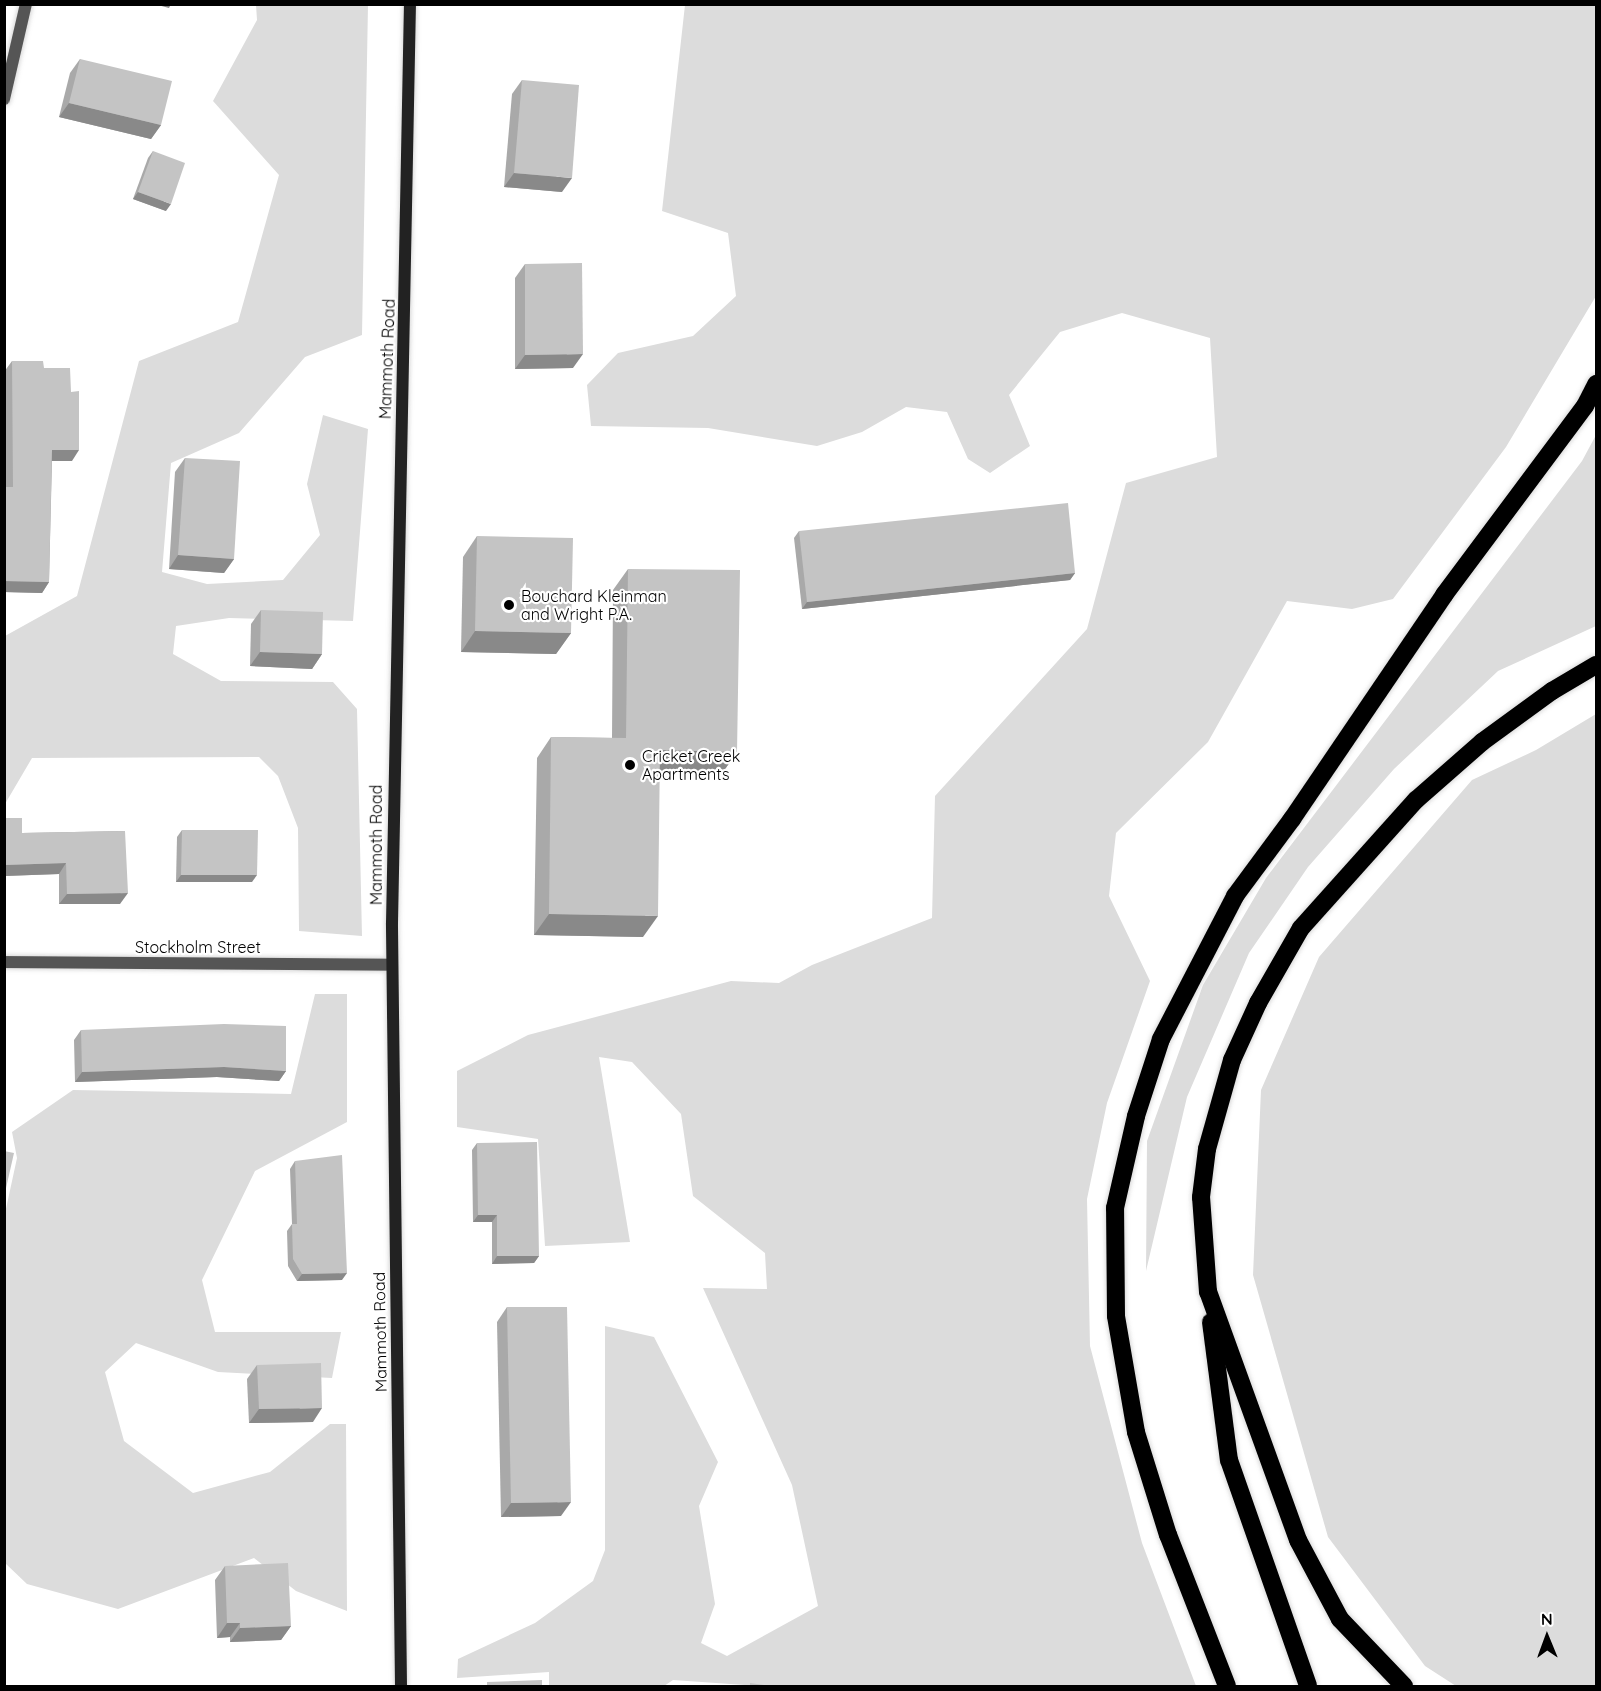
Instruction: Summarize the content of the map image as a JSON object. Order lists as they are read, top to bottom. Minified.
{"streets":{"main road":["Mammoth Road"],"street":["Stockholm Street"]},"crossings":[["Mammoth Road","Stockholm Street"]],"places":["Bouchard Kleinman and Wright P.A.","Cricket Creek Apartments"],"north":"top"}
